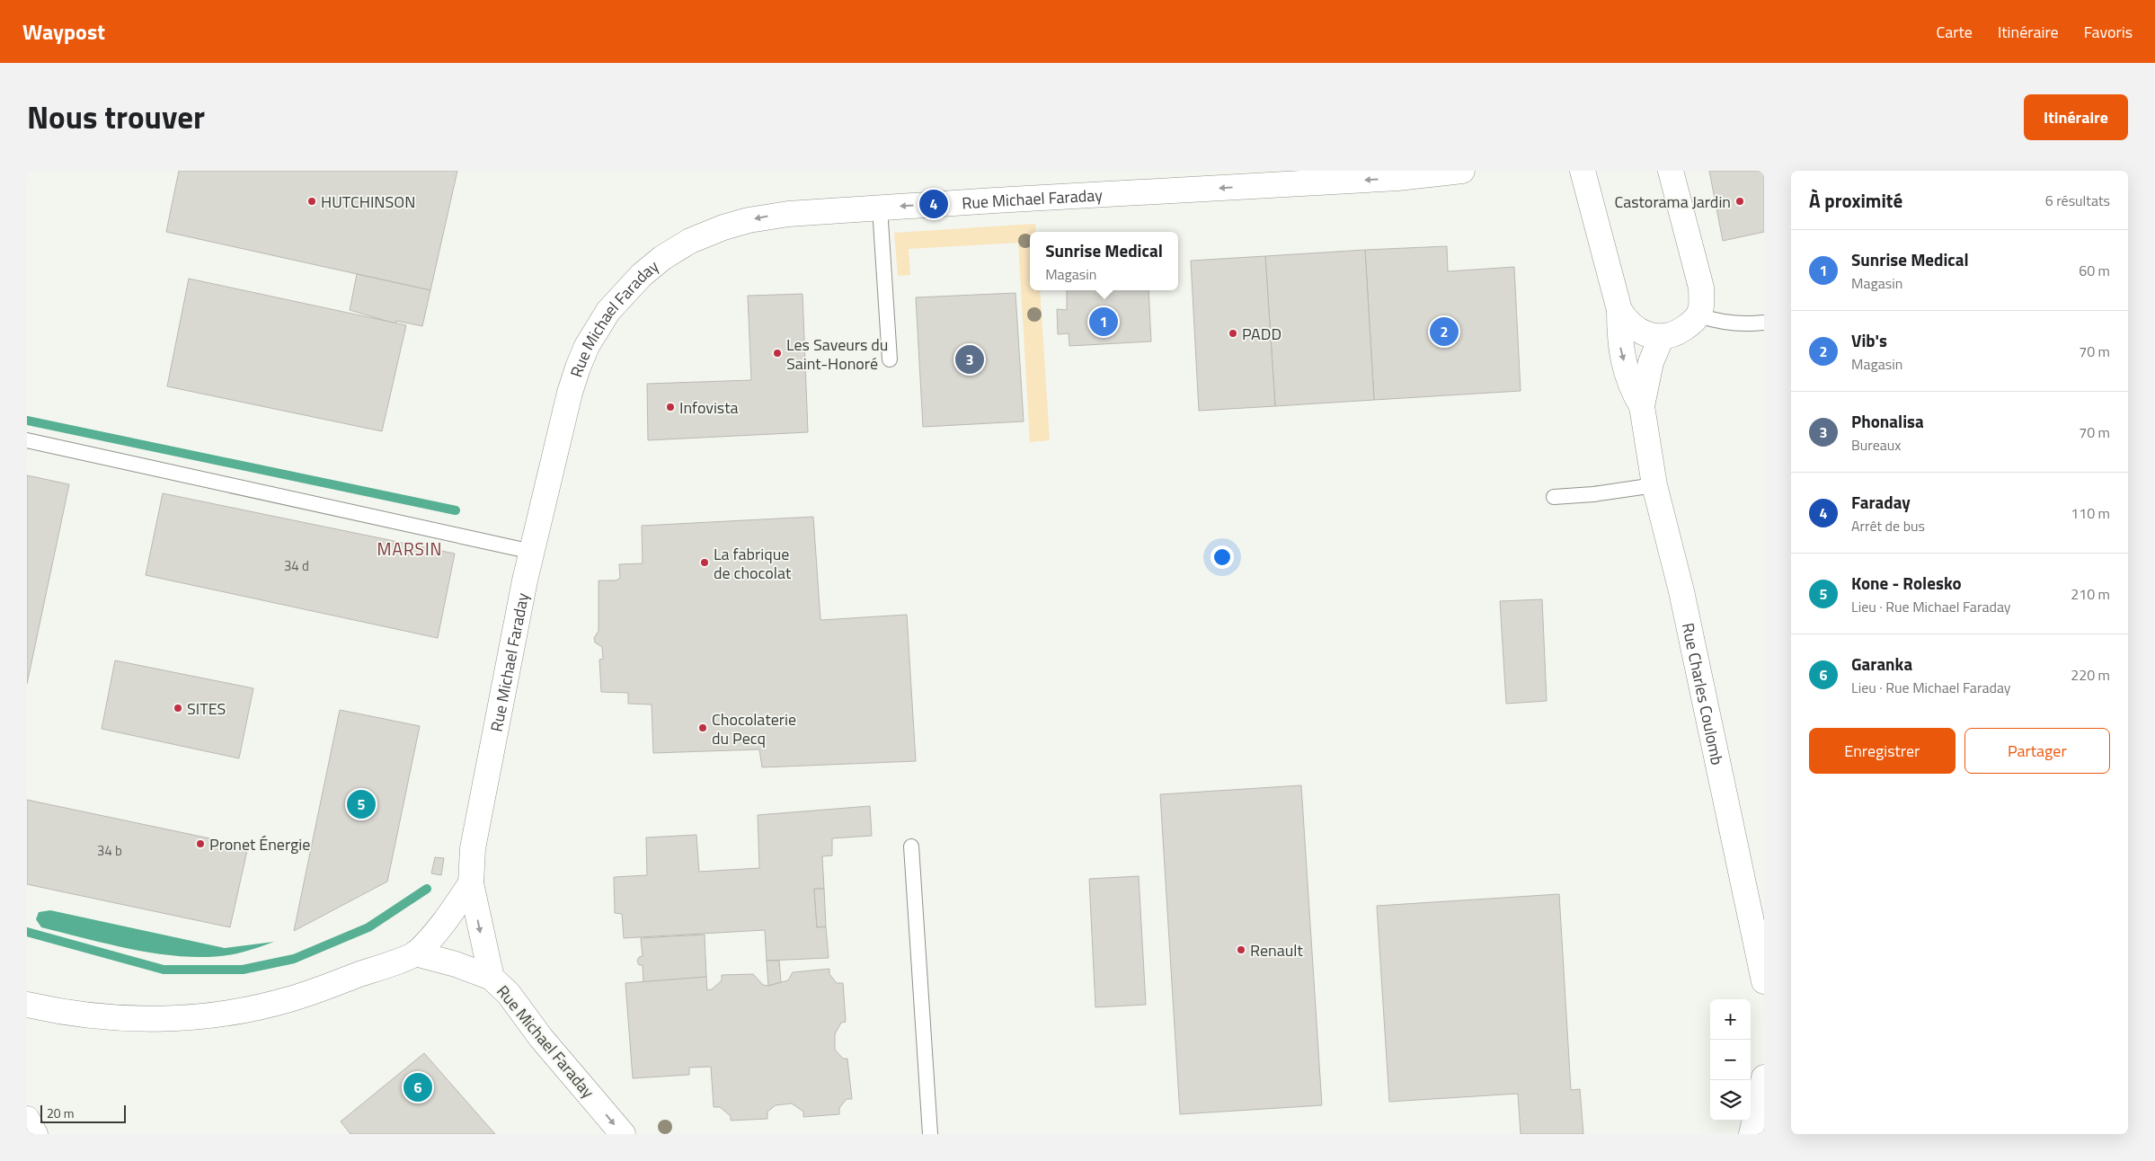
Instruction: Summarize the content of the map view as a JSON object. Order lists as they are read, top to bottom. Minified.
{"streets":{"street":["Rue Michael Faraday","Rue Charles Coulomb"]},"districts":["MARSIN"],"places":["HUTCHINSON","Castorama Jardin","PADD","Les Saveurs du Saint-Honoré","Infovista","La fabrique de chocolat","SITES","Chocolaterie du Pecq","Pronet Énergie","Renault"],"house_numbers":["34 d","34 b"],"scale_bar":"20 m","page":{"header":"Waypost","nav":["Carte","Itinéraire","Favoris"],"title":"Nous trouver","buttons":["Itinéraire",["Enregistrer","Partager"]],"heading":["À proximité","6 résultats"],"pins":["4","1","2","3","5","6"],"list":[{"mark":"1","name":"Sunrise Medical","note":"Magasin","value":"60 m"},{"mark":"2","name":"Vib's","note":"Magasin","value":"70 m"},{"mark":"3","name":"Phonalisa","note":"Bureaux","value":"70 m"},{"mark":"4","name":"Faraday","note":"Arrêt de bus","value":"110 m"},{"mark":"5","name":"Kone - Rolesko","note":"Lieu · Rue Michael Faraday","value":"210 m"},{"mark":"6","name":"Garanka","note":"Lieu · Rue Michael Faraday","value":"220 m"}],"popup":["Sunrise Medical","Magasin"],"map_buttons":["+","−"],"scale":"20 m"}}
